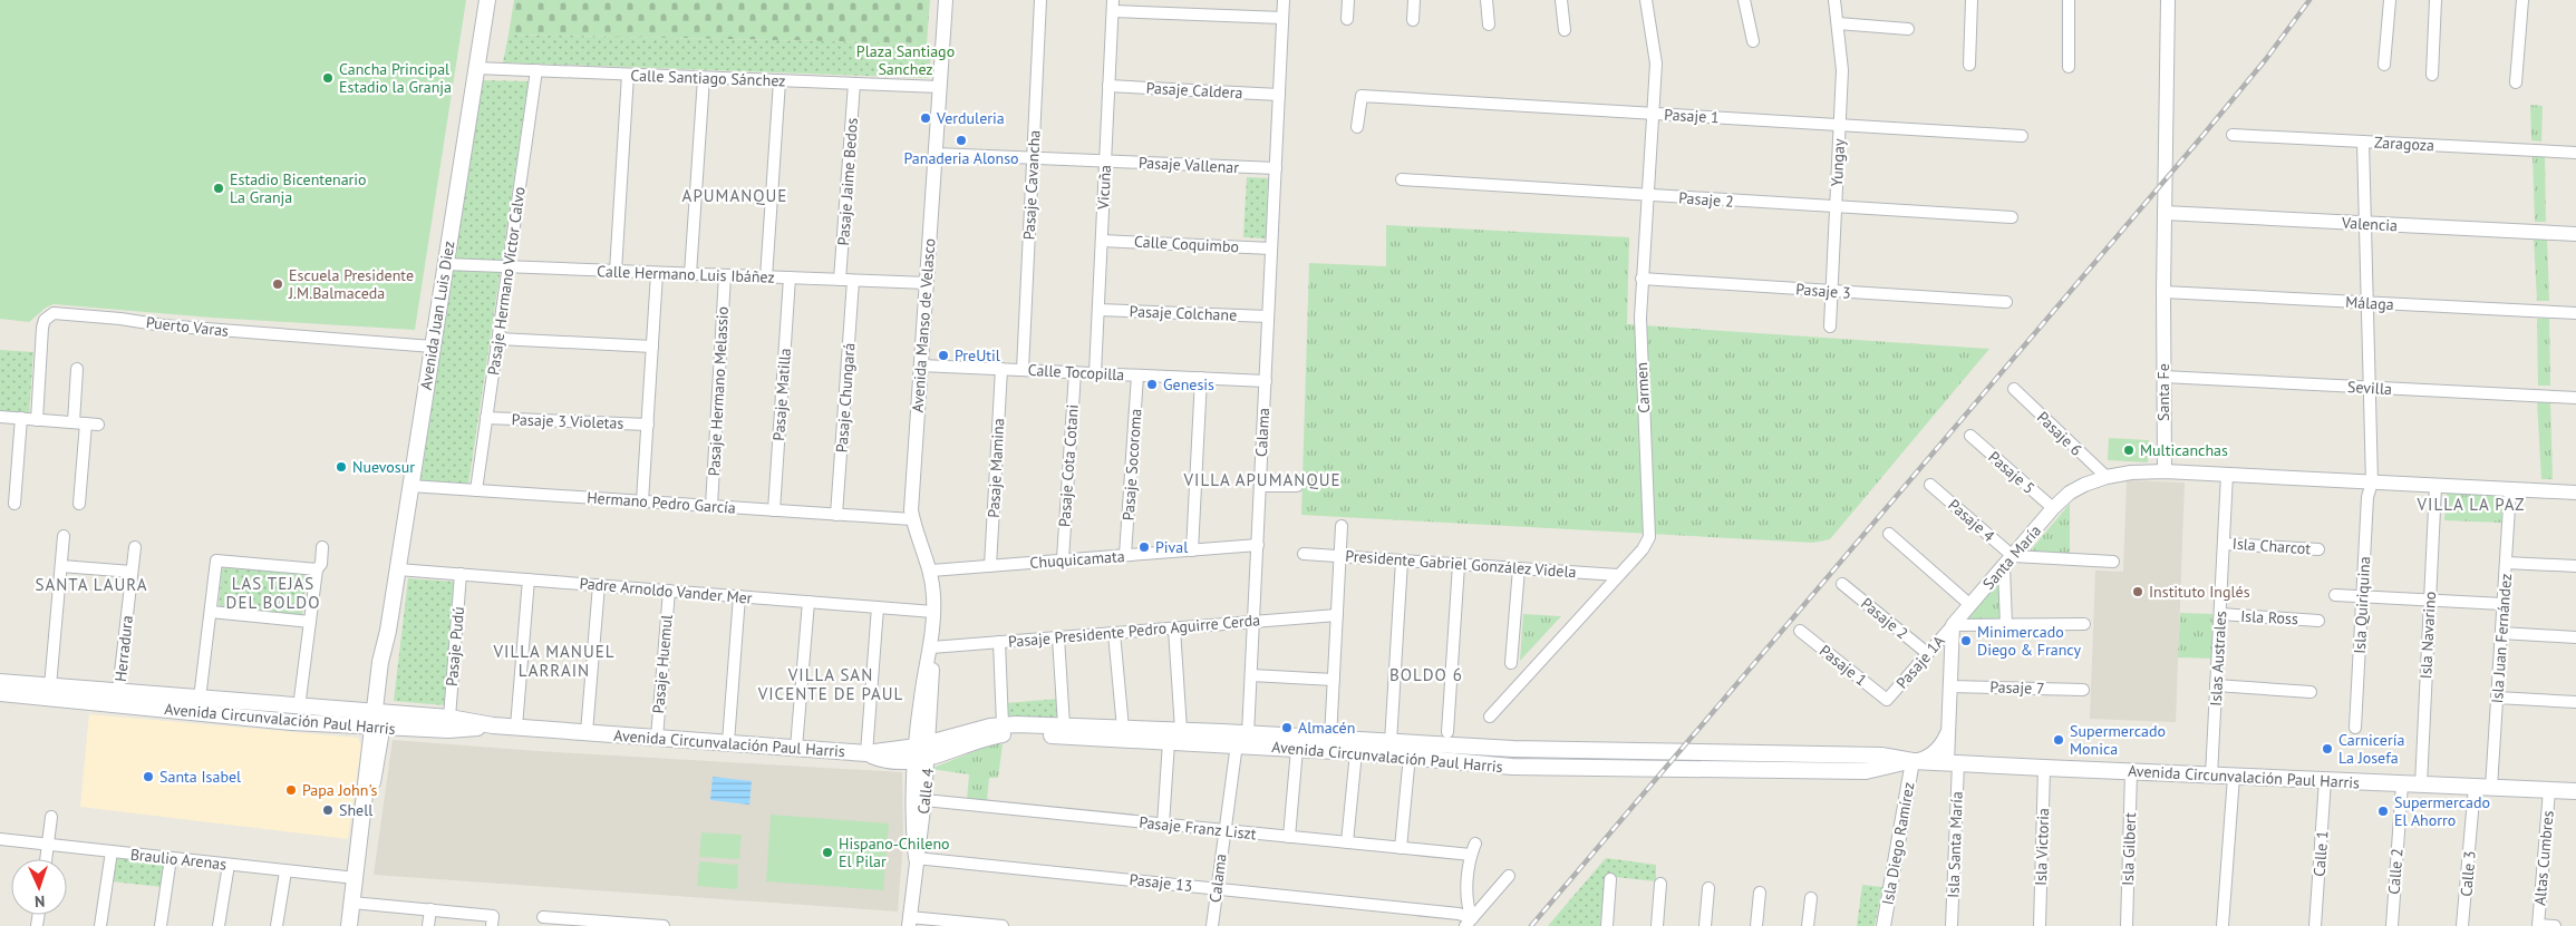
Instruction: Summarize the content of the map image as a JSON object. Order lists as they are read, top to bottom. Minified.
{"streets":{"main road":["Avenida Juan Luis Diez","Avenida Circunvalación Paul Harris"],"street":["Calle Santiago Sánchez","Pasaje Caldera","Pasaje 1","Zaragoza","Yungay","Pasaje Vallenar","Pasaje Jaime Bedos","Pasaje Cavancha","Vicuña","Pasaje 2","Valencia","Calle Coquimbo","Calle Hermano Luis Ibáñez","Pasaje Hermano Víctor Calvo","Pasaje 3","Málaga","Pasaje Colchane","Avenida Manso de Velasco","Puerto Varas","Calle Tocopilla","Carmen","Sevilla","Pasaje Hermano Melassio","Santa Fe","Pasaje Matilla","Pasaje Chungará","Pasaje 3 Violetas","Calama","Pasaje 6","Pasaje Socoroma","Pasaje Cota Cotani","Pasaje Mamina","Pasaje 5","Hermano Pedro García","Pasaje 4","Isla Charcot","Santa María","Chuquicamata","Presidente Gabriel González Videla","Padre Arnoldo Vander Mer","Isla Quiriquina","Isla Ross","Pasaje Presidente Pedro Aguirre Cerda","Isla Navarino","Isla Juan Fernández","Pasaje Pudú","Herradura","Islas Australes","Pasaje 1A","Pasaje Huemul","Pasaje 7","Calle 4","Pasaje Franz Liszt","Isla Diego Ramírez","Isla Santa María","Isla Victoria","Isla Gilbert","Calle 1","Altas Cumbres","Braulio Arenas","Calle 2","Calle 3","Pasaje 13"]},"crossings":[["Calle Santiago Sánchez","Pasaje Jaime Bedos"],["Calle Santiago Sánchez","Pasaje Hermano Víctor Calvo"],["Calle Santiago Sánchez","Avenida Juan Luis Diez"],["Calle Santiago Sánchez","Avenida Manso de Velasco"],["Pasaje Caldera","Vicuña"],["Pasaje Caldera","Calama"],["Pasaje 1","Yungay"],["Pasaje 1","Carmen"],["Pasaje 1","Pasaje 1A"],["Zaragoza","Isla Quiriquina"],["Yungay","Pasaje 2"],["Yungay","Pasaje 3"],["Pasaje Vallenar","Pasaje Cavancha"],["Pasaje Vallenar","Vicuña"],["Pasaje Vallenar","Avenida Manso de Velasco"],["Pasaje Vallenar","Calama"],["Pasaje Jaime Bedos","Calle Hermano Luis Ibáñez"],["Pasaje Cavancha","Calle Tocopilla"],["Vicuña","Calle Coquimbo"],["Vicuña","Pasaje Colchane"],["Vicuña","Calle Tocopilla"],["Pasaje 2","Carmen"],["Pasaje 2","Pasaje 1A"],["Valencia","Santa Fe"],["Valencia","Isla Quiriquina"],["Calle Coquimbo","Calama"],["Calle Hermano Luis Ibáñez","Pasaje Hermano Víctor Calvo"],["Calle Hermano Luis Ibáñez","Avenida Juan Luis Diez"],["Calle Hermano Luis Ibáñez","Avenida Manso de Velasco"],["Calle Hermano Luis Ibáñez","Pasaje Hermano Melassio"],["Calle Hermano Luis Ibáñez","Pasaje Matilla"],["Calle Hermano Luis Ibáñez","Pasaje Chungará"],["Pasaje Hermano Víctor Calvo","Pasaje 3 Violetas"],["Pasaje Hermano Víctor Calvo","Hermano Pedro García"],["Pasaje 3","Carmen"],["Málaga","Santa Fe"],["Málaga","Isla Quiriquina"],["Pasaje Colchane","Calama"],["Avenida Juan Luis Diez","Puerto Varas"],["Avenida Juan Luis Diez","Hermano Pedro García"],["Avenida Juan Luis Diez","Padre Arnoldo Vander Mer"],["Avenida Juan Luis Diez","Avenida Circunvalación Paul Harris"],["Avenida Juan Luis Diez","Braulio Arenas"],["Avenida Manso de Velasco","Calle Tocopilla"],["Avenida Manso de Velasco","Hermano Pedro García"],["Avenida Manso de Velasco","Chuquicamata"],["Avenida Manso de Velasco","Padre Arnoldo Vander Mer"],["Avenida Manso de Velasco","Pasaje Presidente Pedro Aguirre Cerda"],["Avenida Manso de Velasco","Avenida Circunvalación Paul Harris"],["Avenida Manso de Velasco","Calle 4"],["Calle Tocopilla","Calama"],["Calle Tocopilla","Pasaje Socoroma"],["Calle Tocopilla","Pasaje Cota Cotani"],["Calle Tocopilla","Pasaje Mamina"],["Carmen","Presidente Gabriel González Videla"],["Sevilla","Santa Fe"],["Sevilla","Isla Quiriquina"],["Pasaje Hermano Melassio","Hermano Pedro García"],["Santa Fe","Santa María"],["Pasaje Matilla","Hermano Pedro García"],["Pasaje Chungará","Hermano Pedro García"],["Calama","Chuquicamata"],["Calama","Pasaje Presidente Pedro Aguirre Cerda"],["Calama","Avenida Circunvalación Paul Harris"],["Calama","Pasaje Franz Liszt"],["Calama","Pasaje 13"],["Pasaje 6","Santa María"],["Pasaje Socoroma","Chuquicamata"],["Pasaje Cota Cotani","Chuquicamata"],["Pasaje Mamina","Chuquicamata"],["Pasaje 5","Santa María"],["Pasaje 4","Santa María"],["Isla Charcot","Islas Australes"],["Santa María","Pasaje 1A"],["Padre Arnoldo Vander Mer","Pasaje Pudú"],["Padre Arnoldo Vander Mer","Pasaje Huemul"],["Isla Ross","Islas Australes"],["Isla Navarino","Avenida Circunvalación Paul Harris"],["Isla Juan Fernández","Avenida Circunvalación Paul Harris"],["Pasaje Pudú","Avenida Circunvalación Paul Harris"],["Herradura","Avenida Circunvalación Paul Harris"],["Islas Australes","Avenida Circunvalación Paul Harris"],["Pasaje Huemul","Avenida Circunvalación Paul Harris"],["Avenida Circunvalación Paul Harris","Calle 4"],["Avenida Circunvalación Paul Harris","Isla Diego Ramírez"],["Avenida Circunvalación Paul Harris","Isla Santa María"],["Avenida Circunvalación Paul Harris","Isla Victoria"],["Avenida Circunvalación Paul Harris","Isla Gilbert"],["Avenida Circunvalación Paul Harris","Calle 1"],["Avenida Circunvalación Paul Harris","Altas Cumbres"],["Avenida Circunvalación Paul Harris","Calle 2"],["Avenida Circunvalación Paul Harris","Calle 3"],["Calle 4","Pasaje Franz Liszt"],["Calle 4","Pasaje 13"]],"districts":["APUMANQUE","VILLA APUMANQUE","VILLA LA PAZ","LAS TEJAS DEL BOLDO","SANTA LAURA","VILLA MANUEL LARRAIN","VILLA SAN VICENTE DE PAUL","BOLDO 6"],"parks":["Plaza Santiago Sanchez"],"places":["Cancha Principal Estadio la Granja","Verduleria","Panaderia Alonso","Estadio Bicentenario La Granja","Escuela Presidente J.M.Balmaceda","PreUtil","Genesis","Multicanchas","Nuevosur","Pival","Instituto Inglés","Minimercado Diego & Francy","Almacén","Supermercado Monica","Carnicería La Josefa","Santa Isabel","Papa John's","Shell","Supermercado El Ahorro","Hispano-Chileno El Pilar"],"north":"bottom"}
